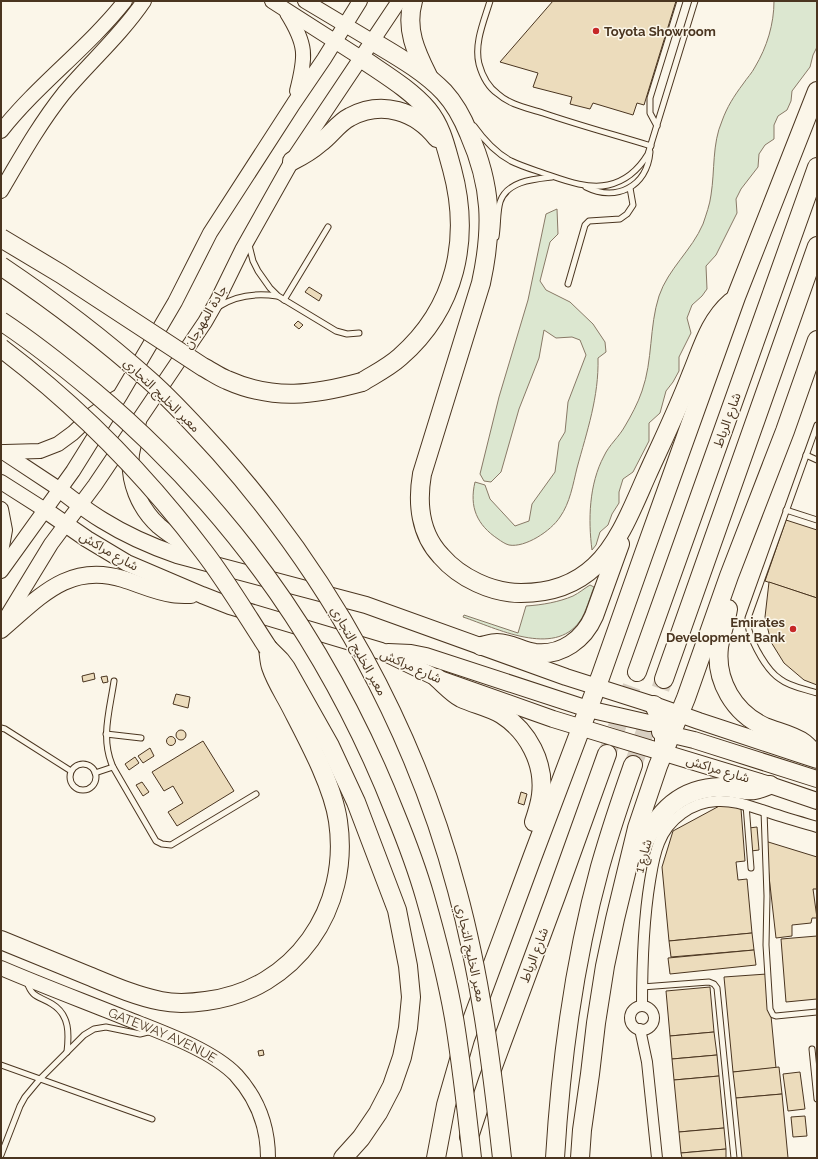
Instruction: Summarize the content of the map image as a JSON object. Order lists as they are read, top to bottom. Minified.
{"streets":{"highway":["معبر الخليج التجاري","شارع الرباط"],"main road":["جادة المهرجان","شارع مراكش","GATEWAY AVENUE"],"street":["شارع 1"]},"crossings":[["جادة المهرجان","شارع مراكش"]],"places":["Toyota Showroom","Emirates Development Bank"]}
